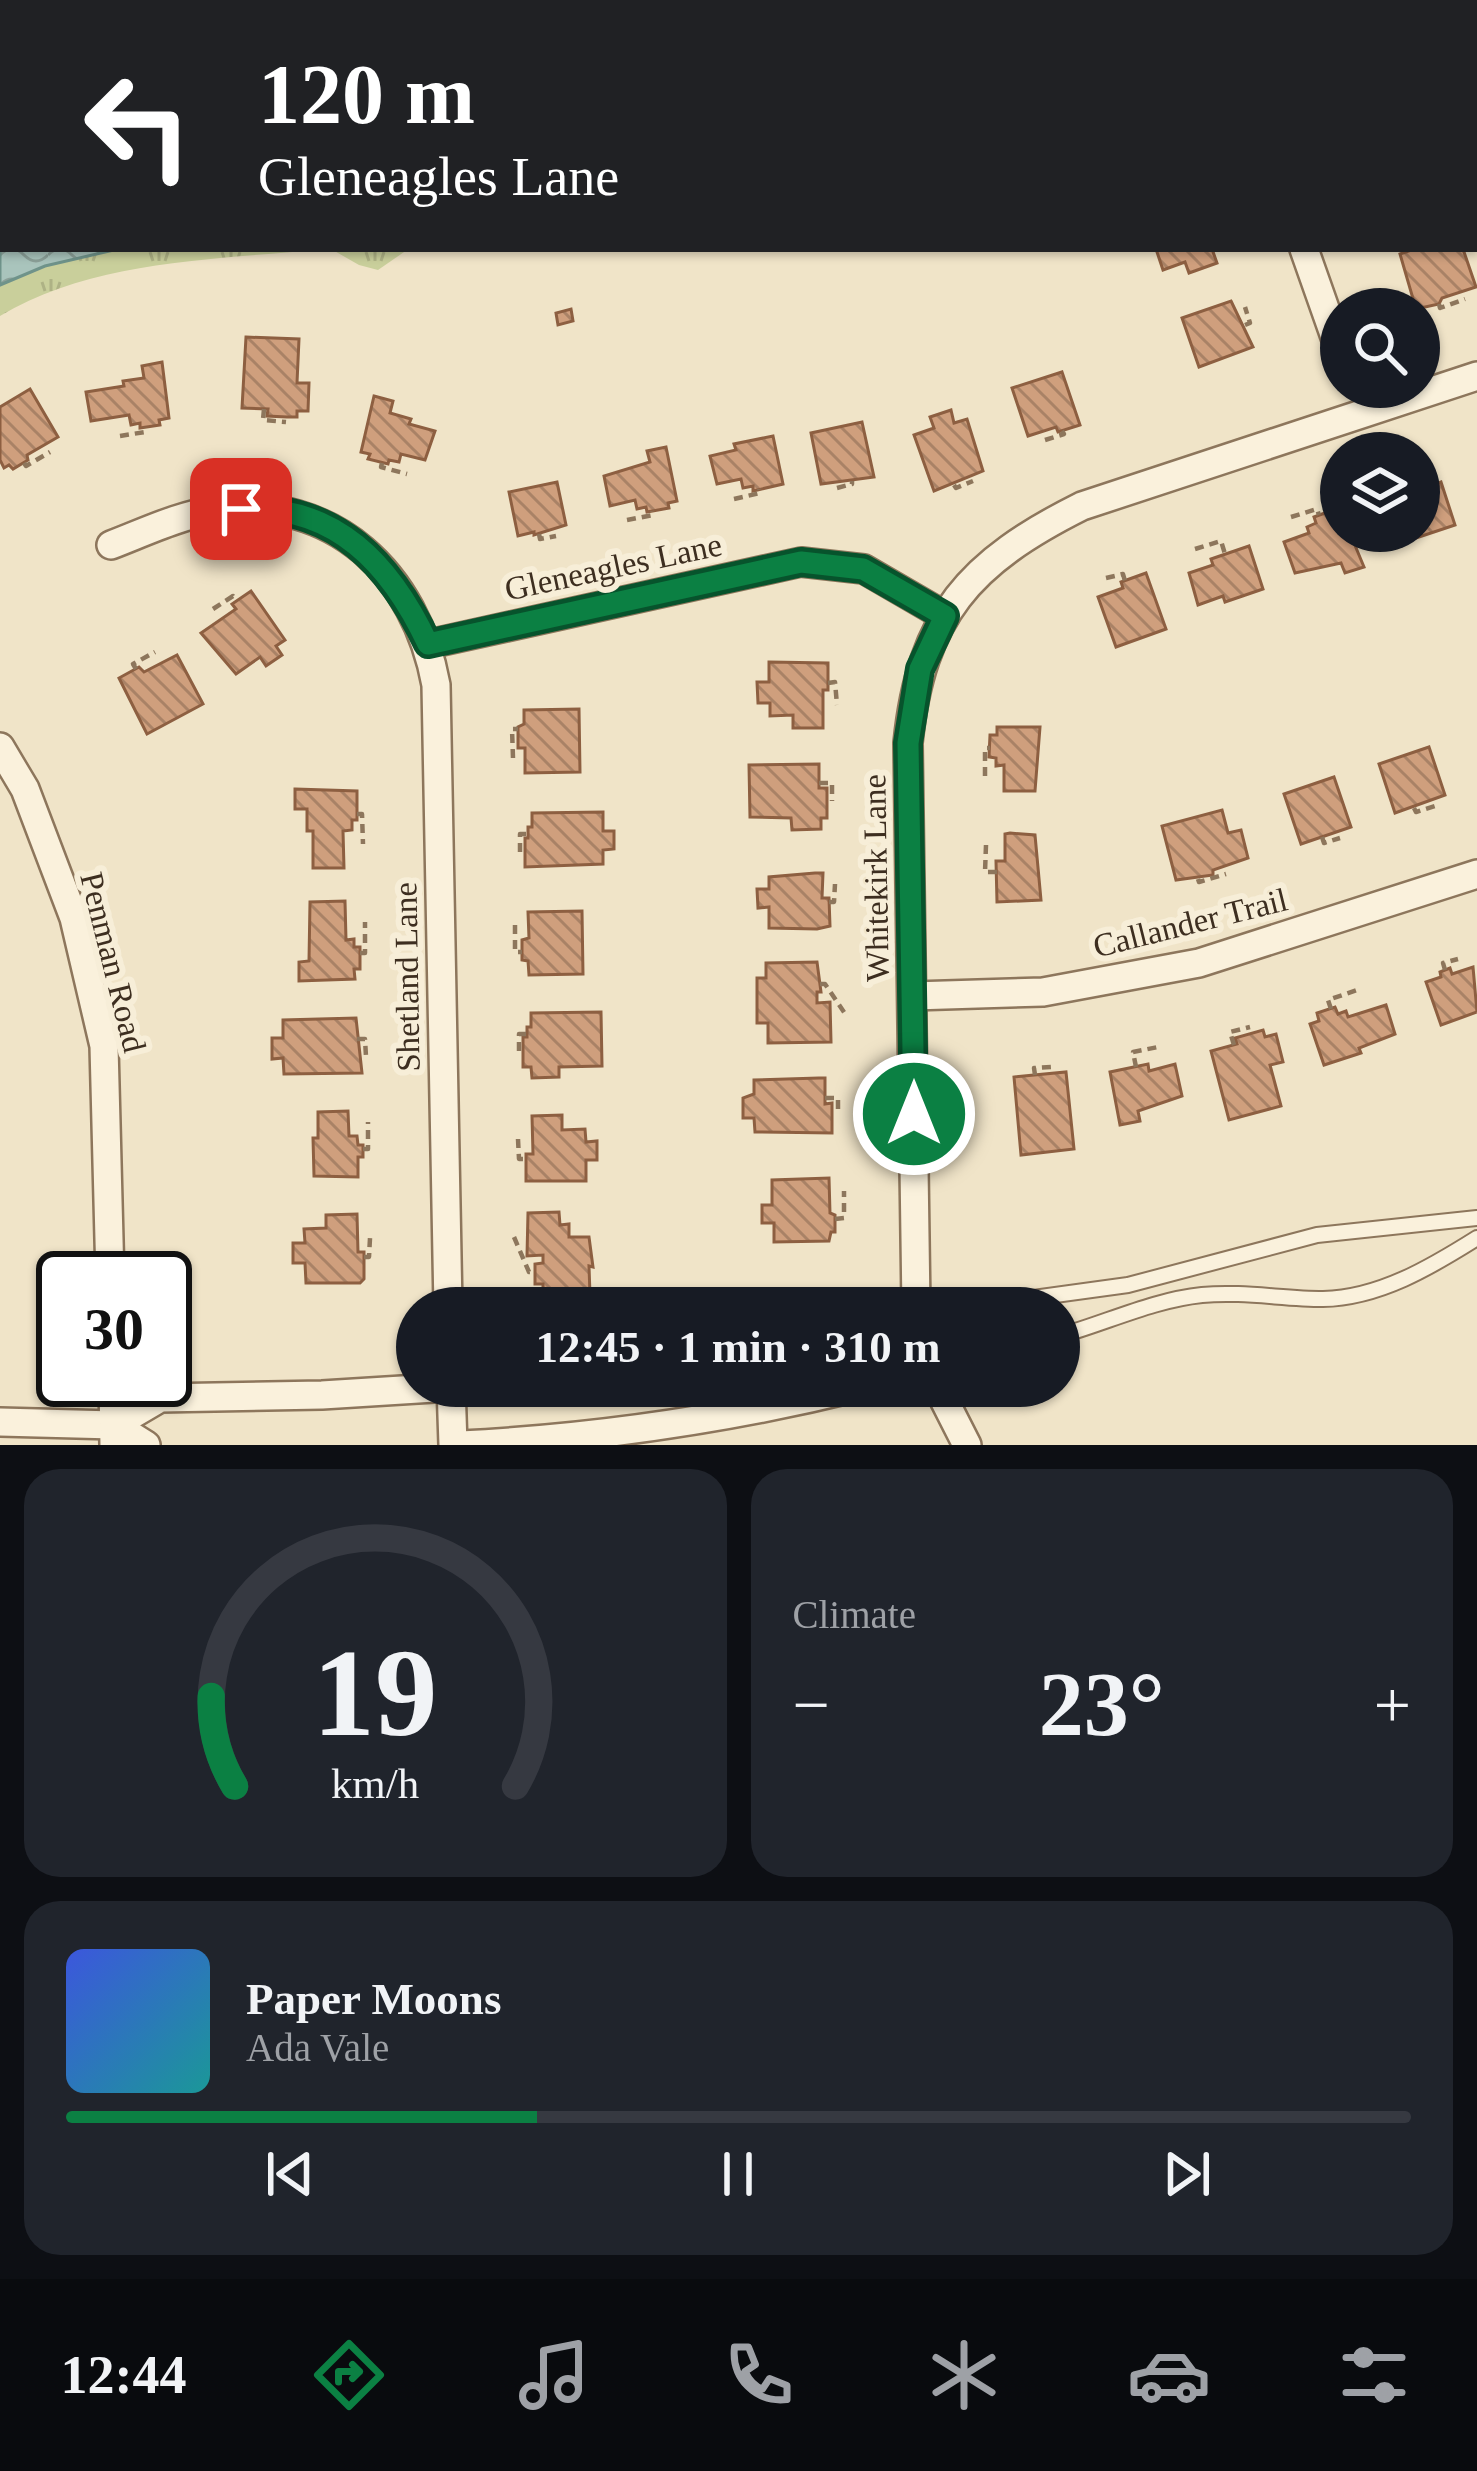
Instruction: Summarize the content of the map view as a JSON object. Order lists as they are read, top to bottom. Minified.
{"streets":{"street":["Gleneagles Lane","Whitekirk Lane","Callander Trail","Penman Road","Shetland Lane"]},"crossings":[["Gleneagles Lane","Whitekirk Lane"],["Gleneagles Lane","Shetland Lane"],["Whitekirk Lane","Callander Trail"]],"page":{"turn":["120 m","Gleneagles Lane"],"limit":"30","trip":"12:45 · 1 min · 310 m","tile":"Climate","heat":["−","23°","+"],"song":["Paper Moons","Ada Vale"],"tabs":"12:44","gauge":["19","km/h"]}}
